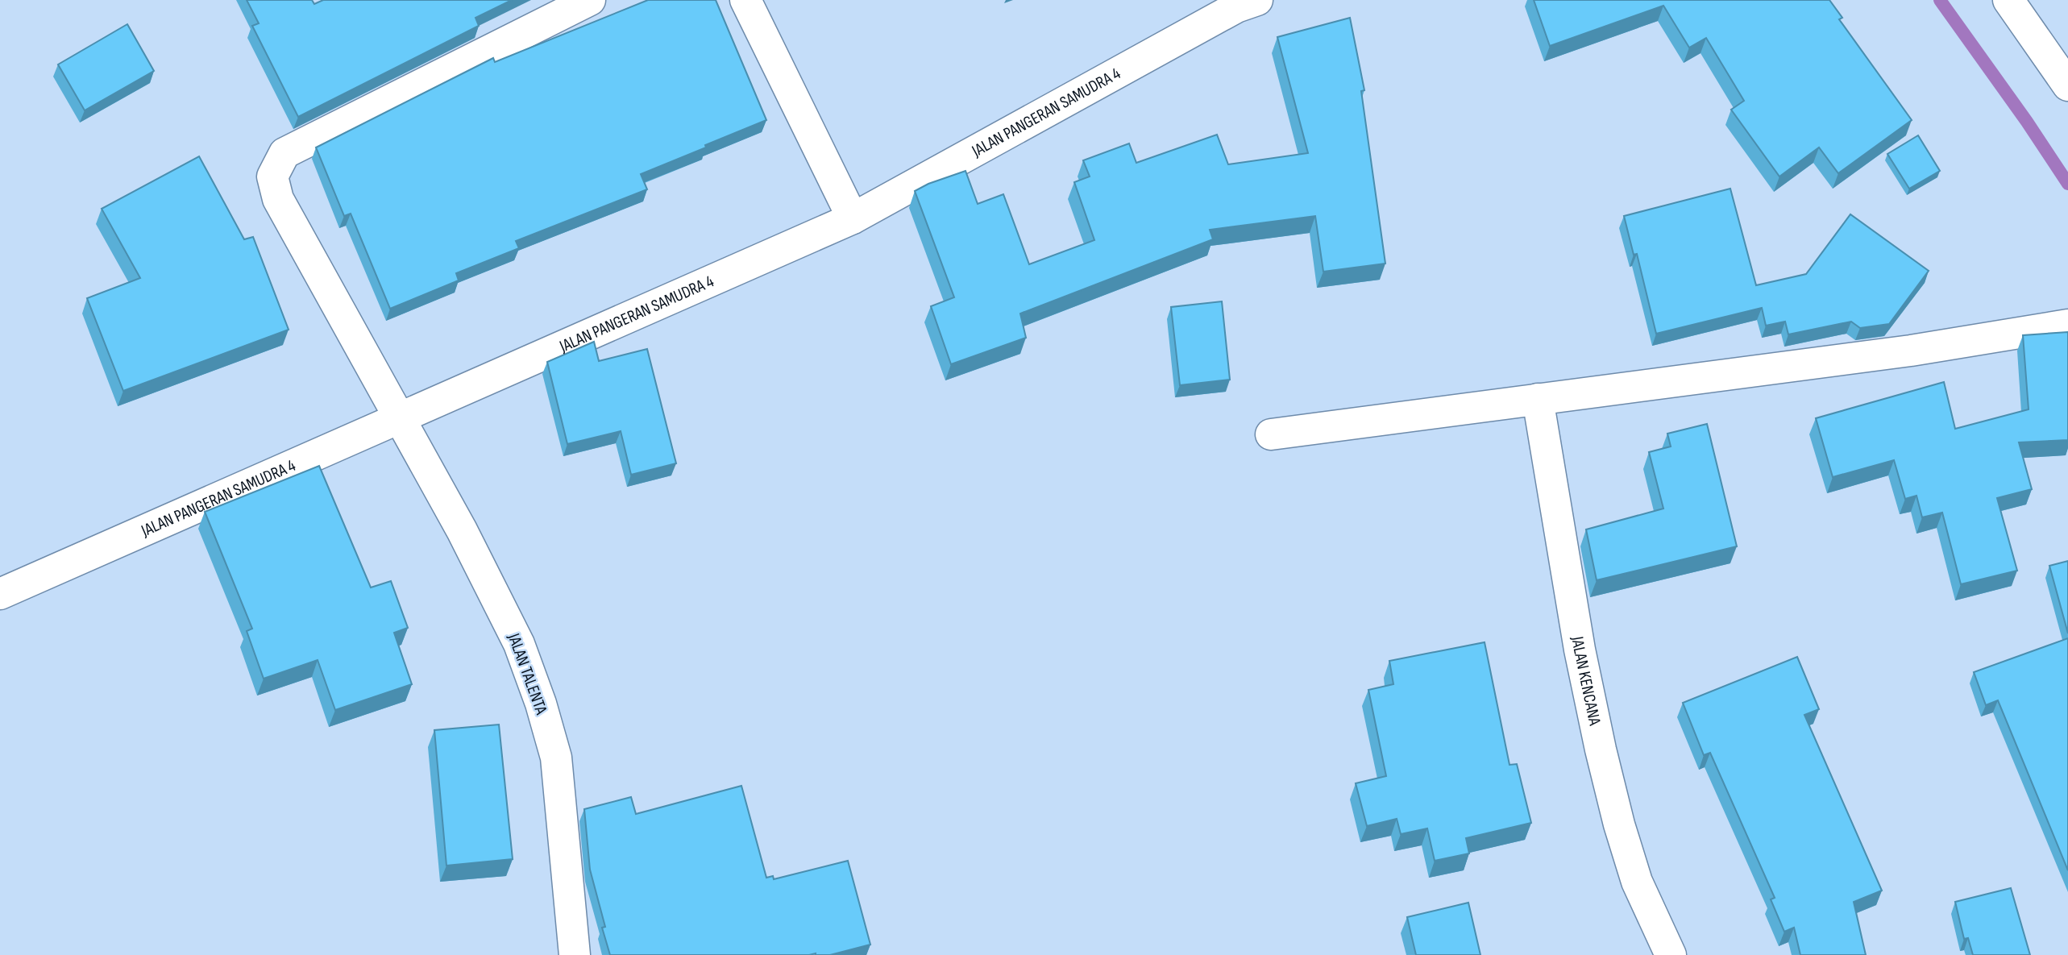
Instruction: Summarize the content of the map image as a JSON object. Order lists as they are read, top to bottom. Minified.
{"streets":{"street":["JALAN PANGERAN SAMUDRA 4","JALAN TALENTA","JALAN KENCANA"]},"crossings":[["JALAN PANGERAN SAMUDRA 4","JALAN TALENTA"]]}
